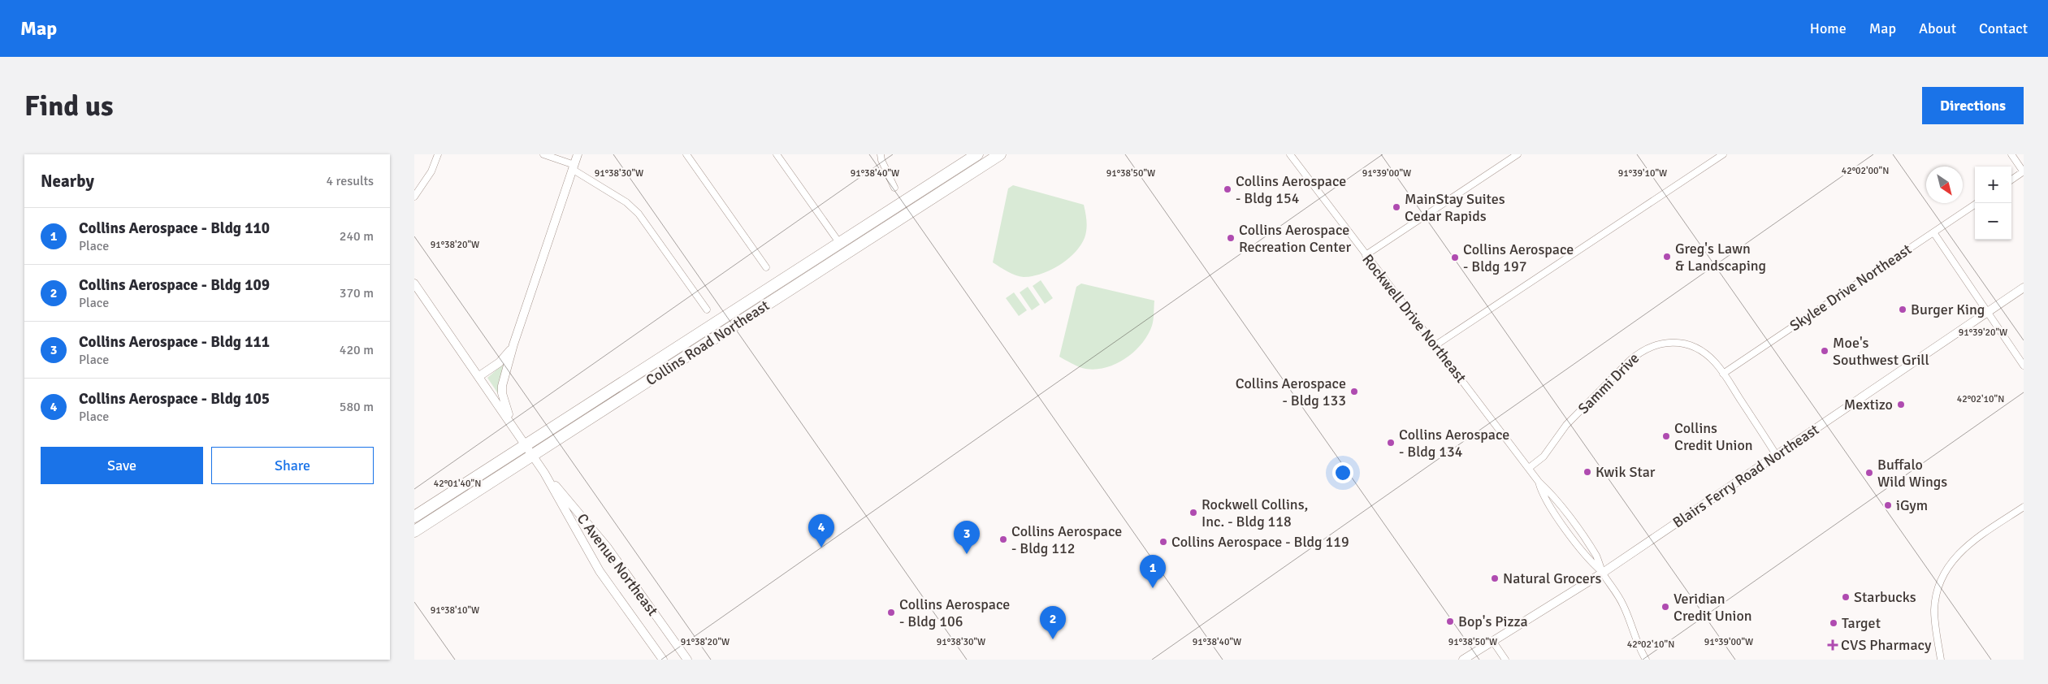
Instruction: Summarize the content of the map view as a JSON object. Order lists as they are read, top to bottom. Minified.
{"streets":{"highway":["Collins Road Northeast"],"main road":["Blairs Ferry Road Northeast","C Avenue Northeast"],"street":["Skylee Drive Northeast","Rockwell Drive Northeast","Sammi Drive"]},"crossings":[["Skylee Drive Northeast","Sammi Drive"],["Rockwell Drive Northeast","Sammi Drive"],["Rockwell Drive Northeast","Blairs Ferry Road Northeast"],["Collins Road Northeast","C Avenue Northeast"],["Sammi Drive","Blairs Ferry Road Northeast"]],"places":{"other":["Collins Aerospace - Bldg 154","MainStay Suites Cedar Rapids","Collins Aerospace Recreation Center","Greg's Lawn & Landscaping","Collins Aerospace - Bldg 197","Burger King","Moe's Southwest Grill","Collins Aerospace - Bldg 133","Mextizo","Collins Credit Union","Collins Aerospace - Bldg 134","Kwik Star","Buffalo Wild Wings","iGym","Rockwell Collins, Inc. - Bldg 118","Collins Aerospace - Bldg 112","Collins Aerospace - Bldg 119","Natural Grocers","Starbucks","Veridian Credit Union","Collins Aerospace - Bldg 106","Bop's Pizza","Target"],"health":["CVS Pharmacy"]},"north":"bottom right","page":{"header":"Map","nav":["Home","Map","About","Contact"],"buttons":["Directions",["Save","Share"]],"title":"Find us","heading":["Nearby","4 results"],"map_buttons":["+","−"],"list":[{"mark":"1","name":"Collins Aerospace - Bldg 110","note":"Place","value":"240 m"},{"mark":"2","name":"Collins Aerospace - Bldg 109","note":"Place","value":"370 m"},{"mark":"3","name":"Collins Aerospace - Bldg 111","note":"Place","value":"420 m"},{"mark":"4","name":"Collins Aerospace - Bldg 105","note":"Place","value":"580 m"}],"pins":["4","3","1","2"]},"coordinates":["42°02'00\"N","91°38'30\"W","91°38'40\"W","91°38'50\"W","91°39'00\"W","91°39'10\"W","91°38'20\"W","91°39'20\"W","42°02'10\"N","42°01'40\"N","91°38'10\"W"]}
